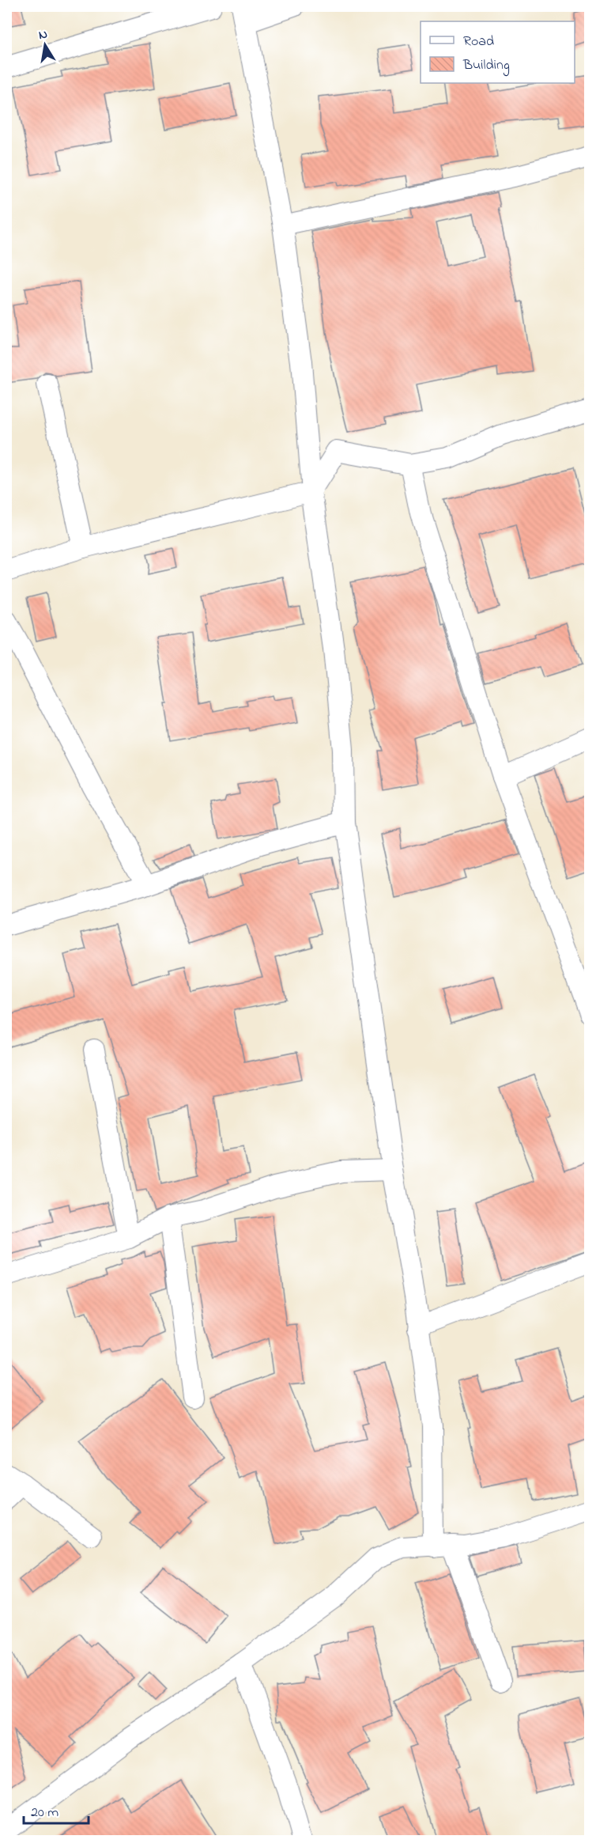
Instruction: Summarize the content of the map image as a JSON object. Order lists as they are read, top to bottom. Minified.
{"legend":["Road","Building"],"scale_bar":"20 m","north":"top"}
